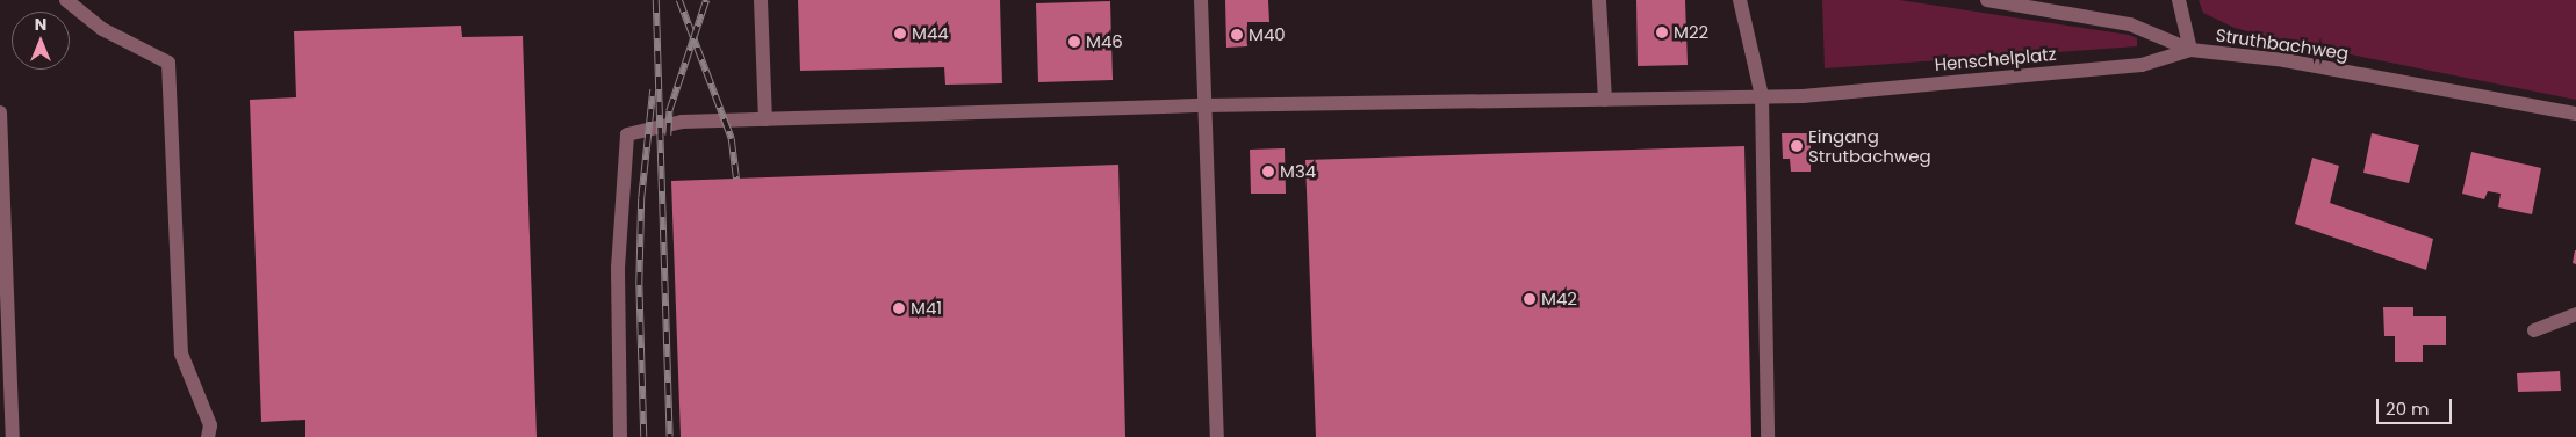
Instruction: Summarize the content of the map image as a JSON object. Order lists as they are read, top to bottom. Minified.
{"streets":{"street":["Struthbachweg","Henschelplatz"]},"crossings":[["Struthbachweg","Henschelplatz"]],"places":["M22","M44","M40","M46","Eingang Strutbachweg","M34","M42","M41"],"scale_bar":"20 m","north":"top"}
